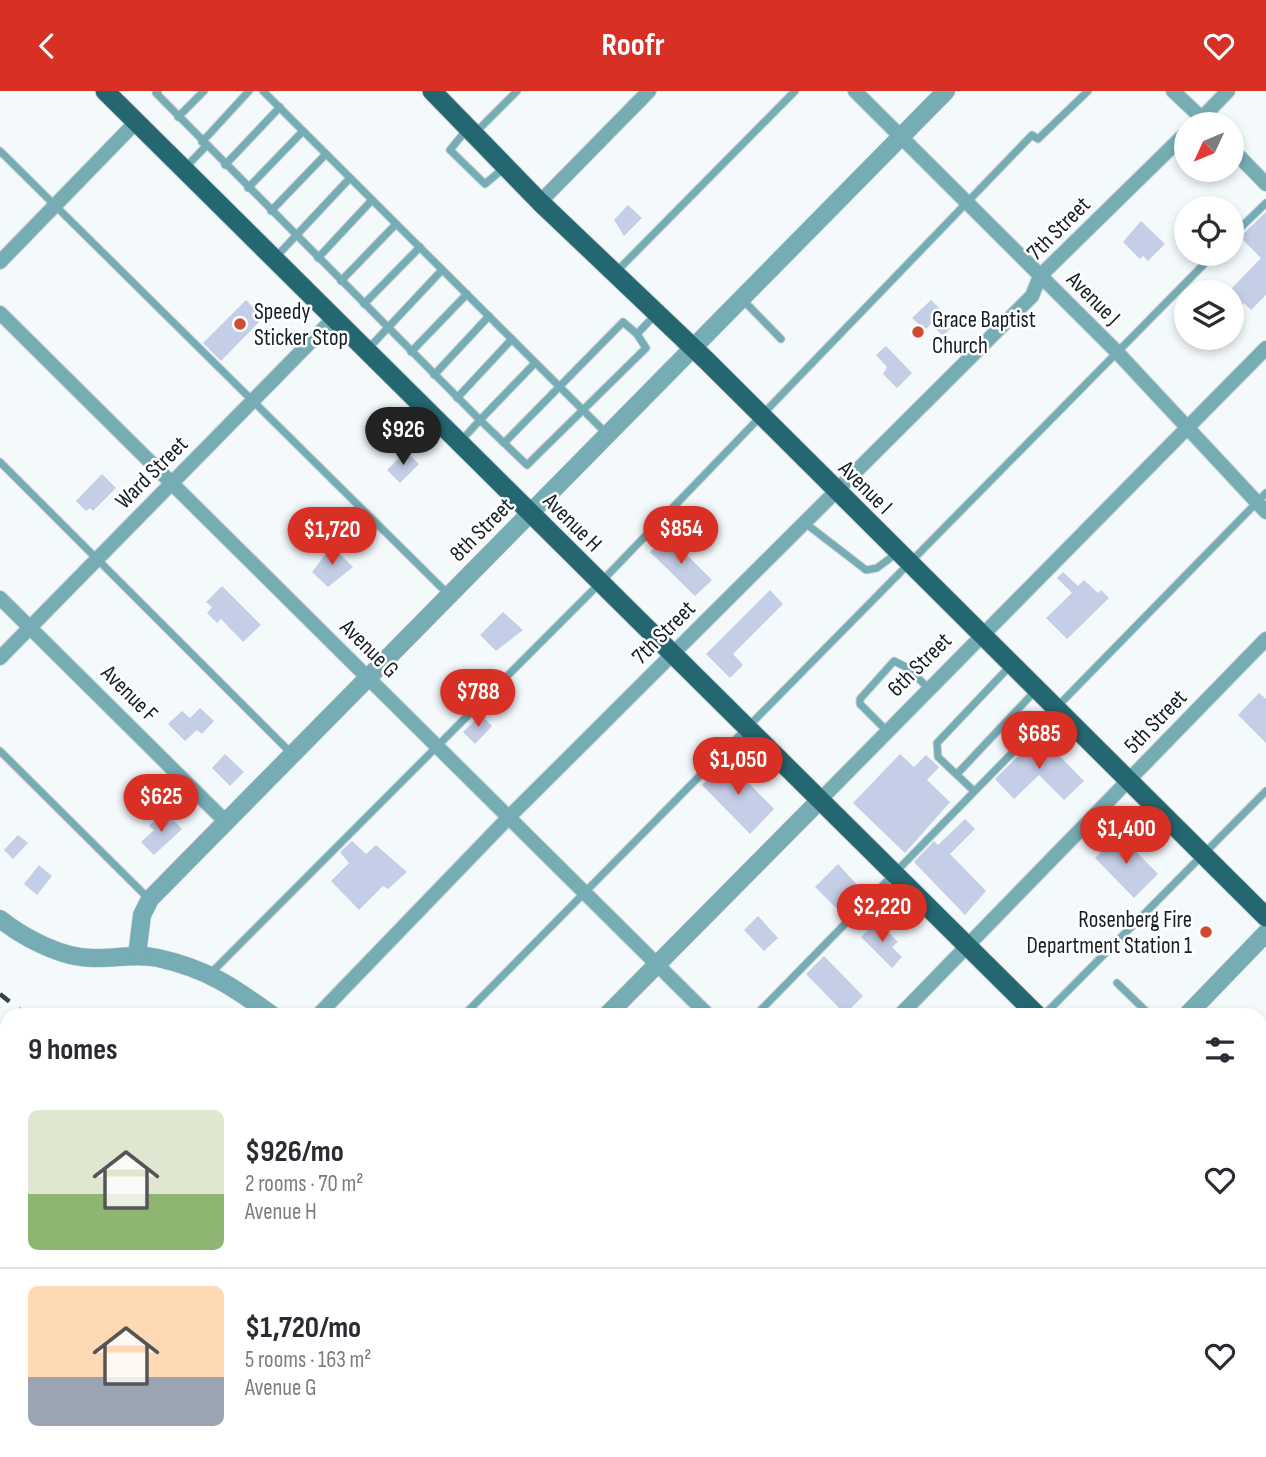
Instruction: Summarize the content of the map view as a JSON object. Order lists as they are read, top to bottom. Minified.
{"streets":{"main road":["Avenue I","Avenue H"],"street":["7th Street","Avenue J","Ward Street","8th Street","Avenue G","6th Street","Avenue F","5th Street"]},"crossings":[["7th Street","Avenue J"],["7th Street","Avenue I"],["7th Street","Avenue H"],["7th Street","Avenue G"],["Avenue J","8th Street"],["Avenue J","6th Street"],["Ward Street","Avenue H"],["Ward Street","Avenue G"],["Ward Street","Avenue F"],["Avenue I","8th Street"],["Avenue I","6th Street"],["Avenue I","5th Street"],["Avenue H","8th Street"],["Avenue H","6th Street"],["Avenue H","5th Street"],["8th Street","Avenue G"],["8th Street","Avenue F"],["Avenue G","6th Street"]],"places":["Speedy Sticker Stop","Grace Baptist Church","Rosenberg Fire Department Station 1"],"north":"bottom left","page":{"header":"Roofr","price":["$926","$854","$1,720","$788","$685","$1,050","$625","$1,400","$2,220"],"heading":"9 homes","list":[{"name":"$926/mo","note":"2 rooms · 70 m² · Avenue H"},{"name":"$1,720/mo","note":"5 rooms · 163 m² · Avenue G"}]}}
